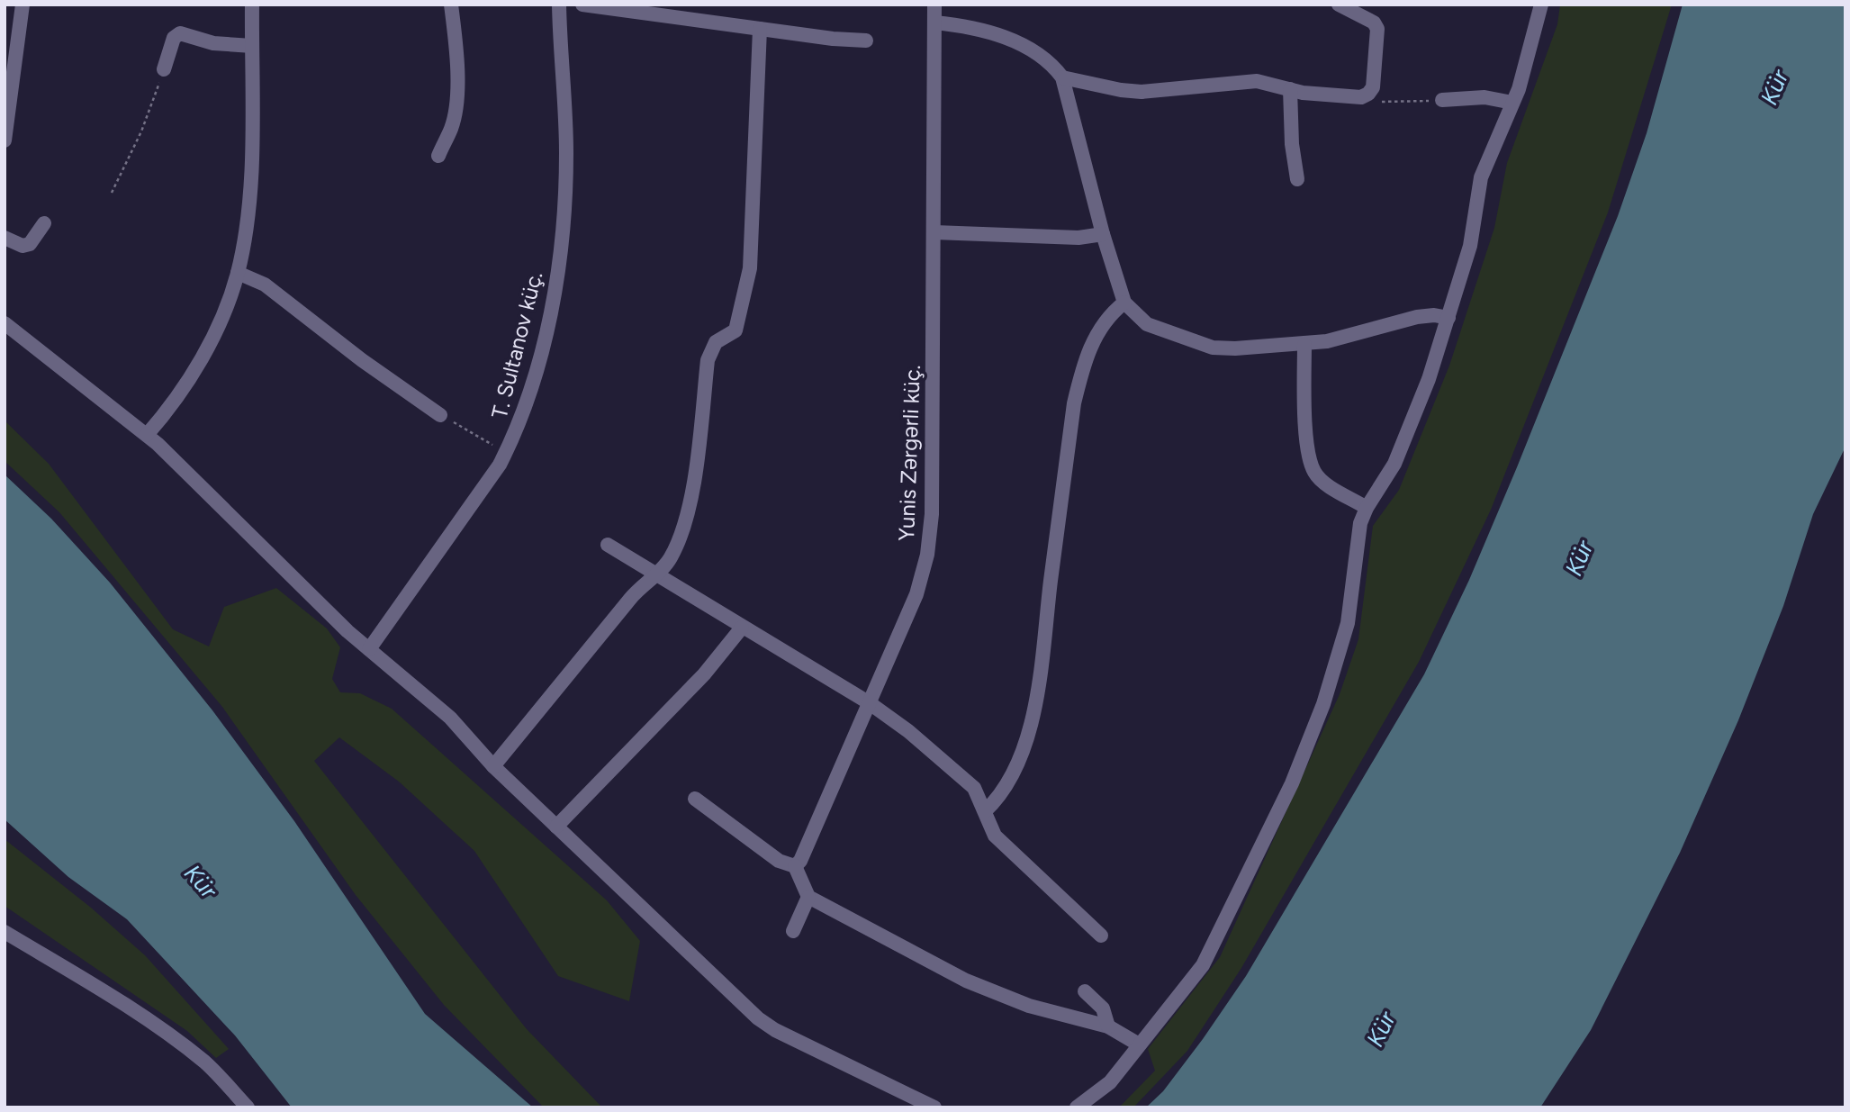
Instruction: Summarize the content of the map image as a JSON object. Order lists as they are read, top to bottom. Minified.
{"streets":{"street":["T. Sultanov küç.","Yunis Zərgərli küç."]},"water":["Kür"]}
